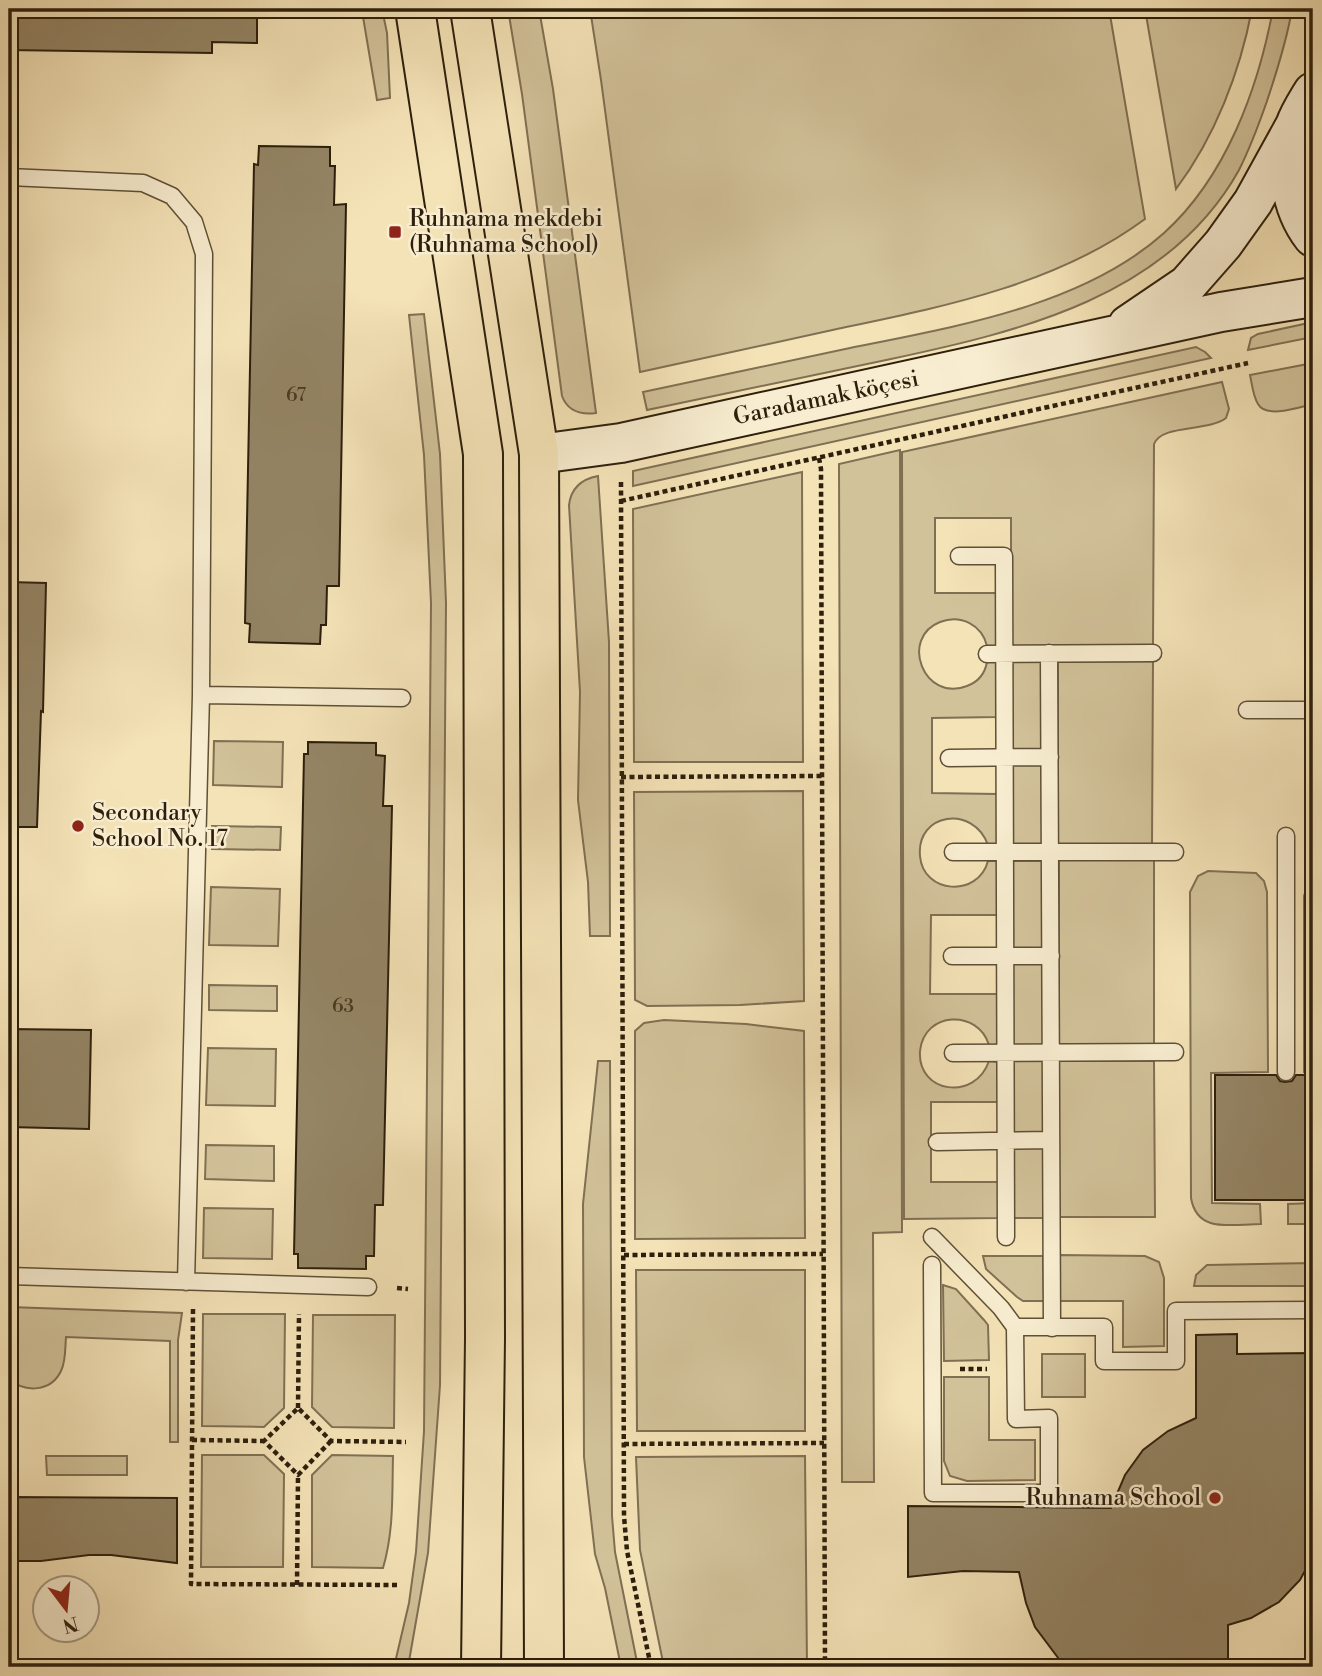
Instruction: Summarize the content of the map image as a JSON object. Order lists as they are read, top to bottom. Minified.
{"streets":{"main road":["Garadamak köçesi"]},"places":{"transit":["Ruhnama mekdebi (Ruhnama School)"],"other":["Secondary School No. 17","Ruhnama School"]},"house_numbers":["67","63"],"north":"bottom"}
